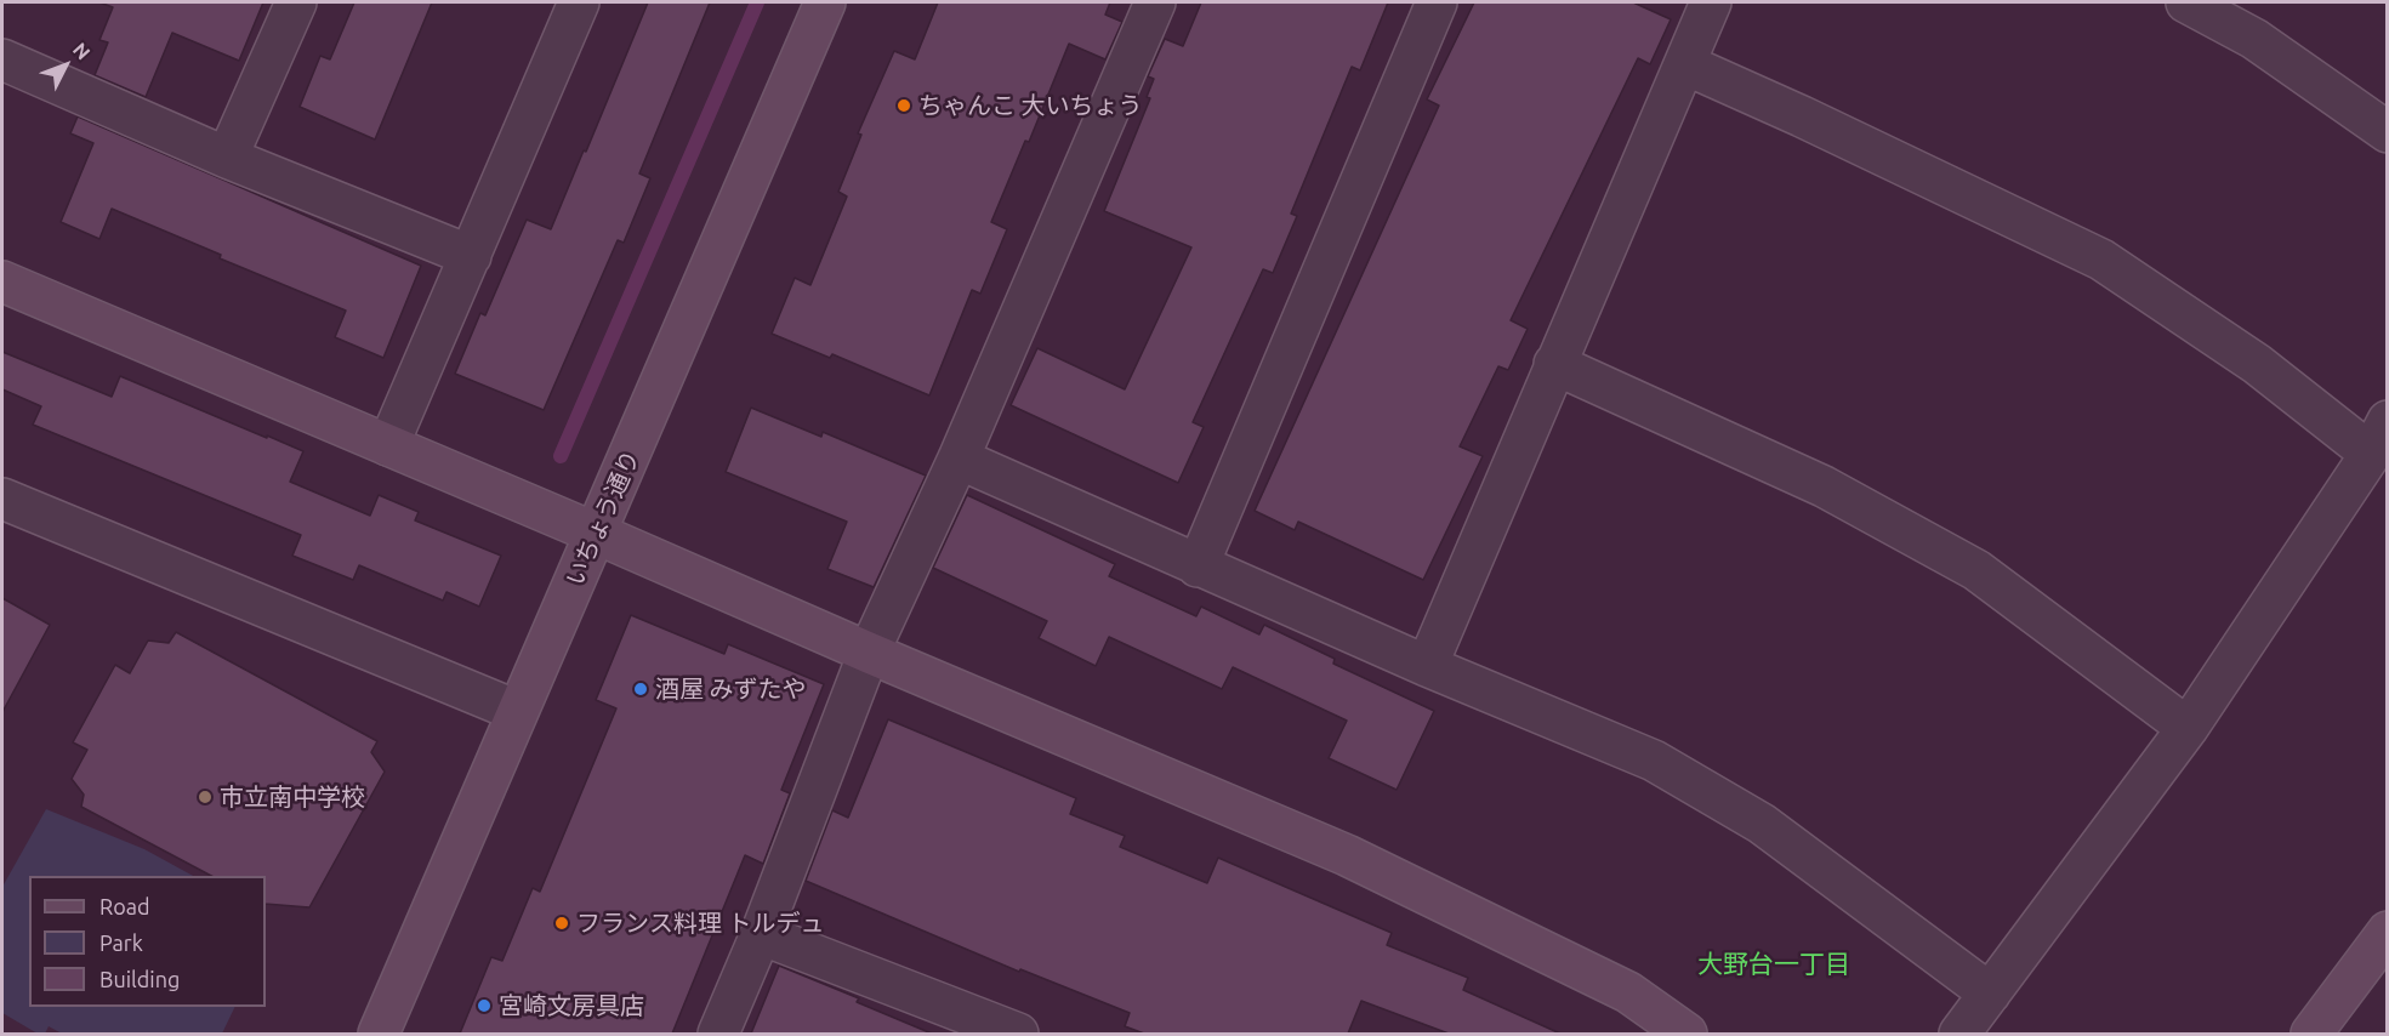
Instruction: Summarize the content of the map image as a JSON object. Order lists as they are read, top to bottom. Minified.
{"streets":{"street":["いちょう通り"]},"districts":["大野台一丁目"],"places":["ちゃんこ 大いちょう","酒屋 みずたや","市立南中学校","フランス料理 トルデュ","宮崎文房具店"],"legend":["Road","Park","Building"],"north":"top right"}
